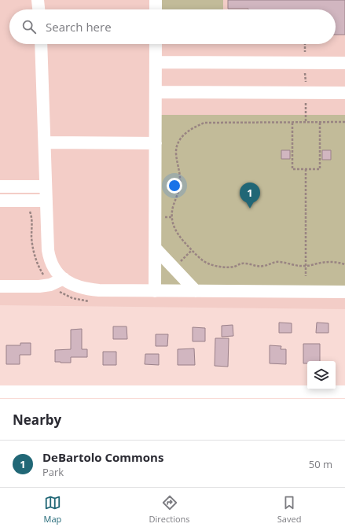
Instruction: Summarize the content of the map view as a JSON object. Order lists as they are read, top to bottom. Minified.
{"page":{"search":"Search here","pins":"1","heading":"Nearby","list":[{"mark":"1","name":"DeBartolo Commons","note":"Park","value":"50 m"}],"nav":["Map","Directions","Saved"]}}
